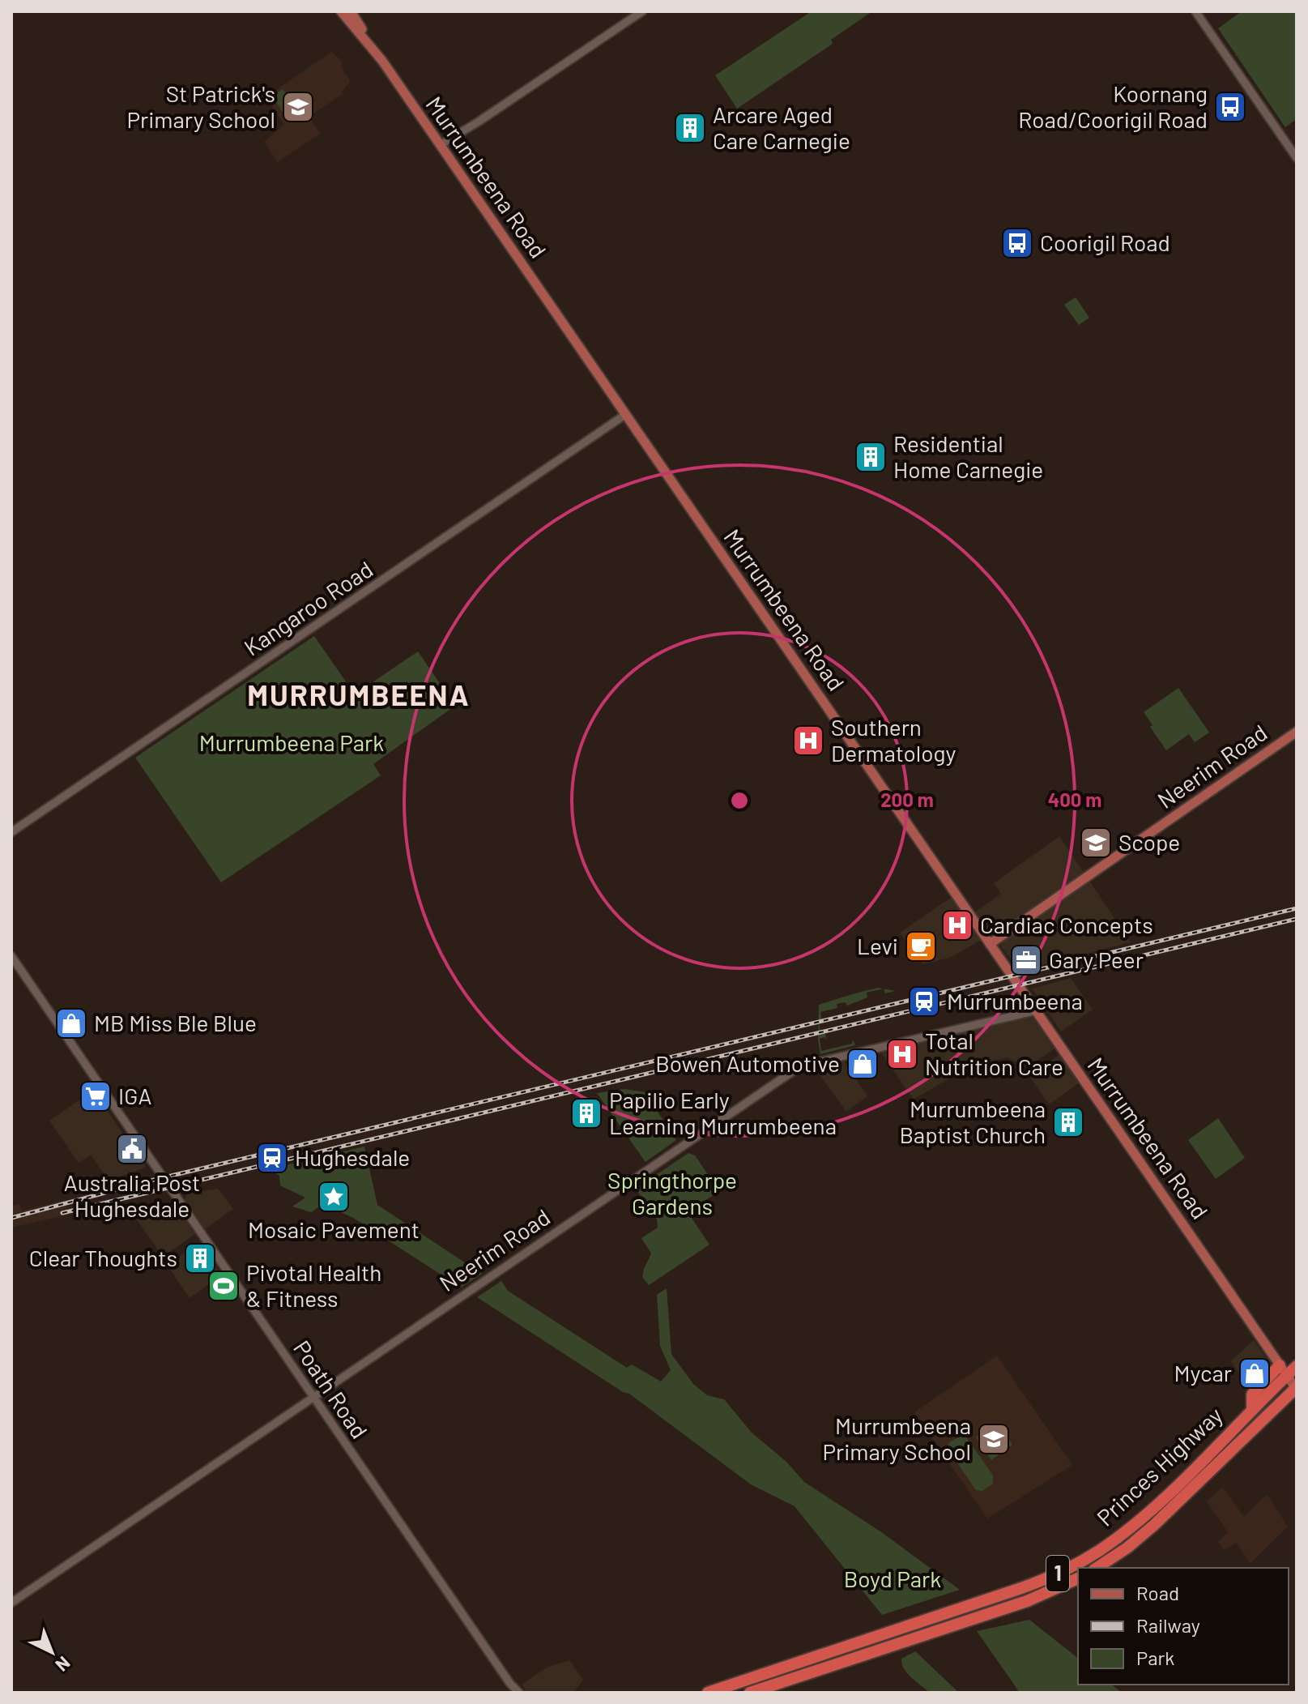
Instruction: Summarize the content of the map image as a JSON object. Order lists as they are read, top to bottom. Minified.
{"streets":{"highway":["Princes Highway","1"],"main road":["Murrumbeena Road","Neerim Road"],"street":["Kangaroo Road","Poath Road"]},"crossings":[["Murrumbeena Road","Kangaroo Road"],["Murrumbeena Road","Neerim Road"],["Murrumbeena Road","Princes Highway"],["Neerim Road","Poath Road"]],"districts":["MURRUMBEENA"],"parks":["Murrumbeena Park","Springthorpe Gardens","Boyd Park"],"places":{"school or university":["St Patrick's Primary School","Scope","Murrumbeena Primary School"],"bus stop":["Koornang Road/Coorigil Road","Coorigil Road"],"building":["Arcare Aged Care Carnegie","Residential Home Carnegie","Papilio Early Learning Murrumbeena","Murrumbeena Baptist Church","Clear Thoughts"],"hospital":["Southern Dermatology","Cardiac Concepts","Total Nutrition Care"],"cafe":["Levi"],"office":["Gary Peer"],"station":["Murrumbeena","Hughesdale"],"shop":["MB Miss Ble Blue","Bowen Automotive","Mycar"],"supermarket":["IGA"],"public building":["Australia Post Hughesdale"],"place":["Mosaic Pavement"],"sports":["Pivotal Health & Fitness"]},"legend":["Road","Railway","Park"],"north":"bottom right","rings":["200 m","400 m"]}
